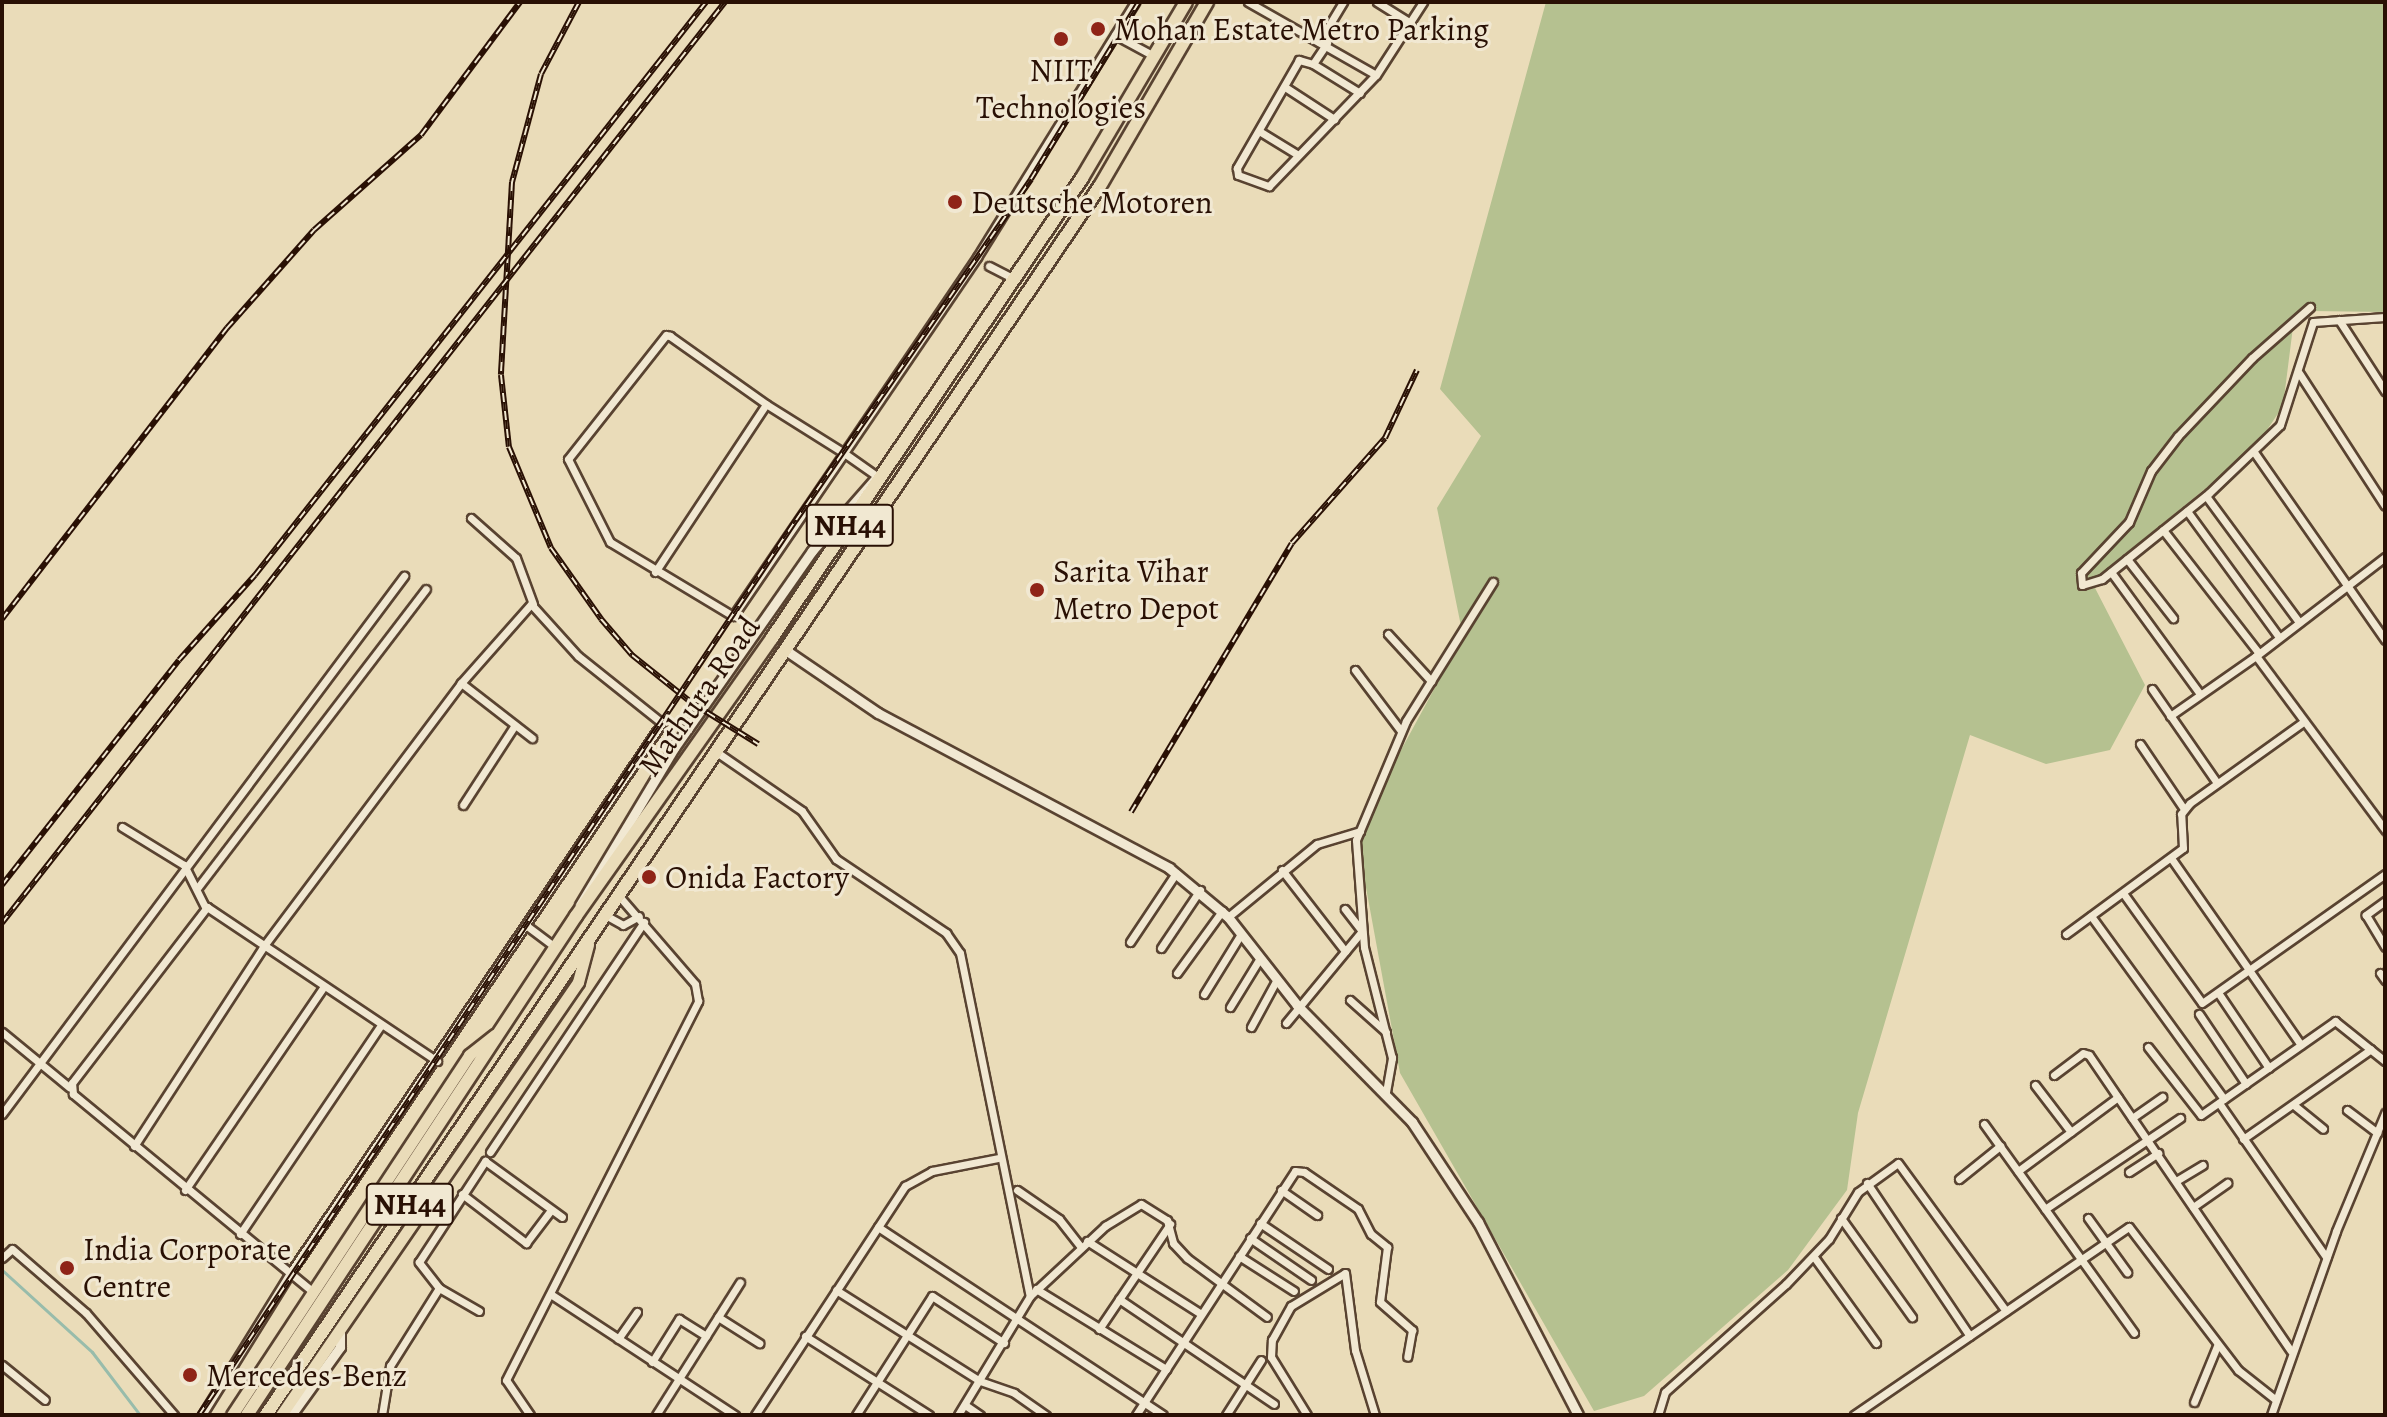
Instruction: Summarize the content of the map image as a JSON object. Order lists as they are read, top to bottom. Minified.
{"streets":{"highway":["NH44","Mathura Road"]},"places":["Mohan Estate Metro Parking","NIIT Technologies","Deutsche Motoren","Sarita Vihar Metro Depot","Onida Factory","India Corporate Centre","Mercedes-Benz"]}
